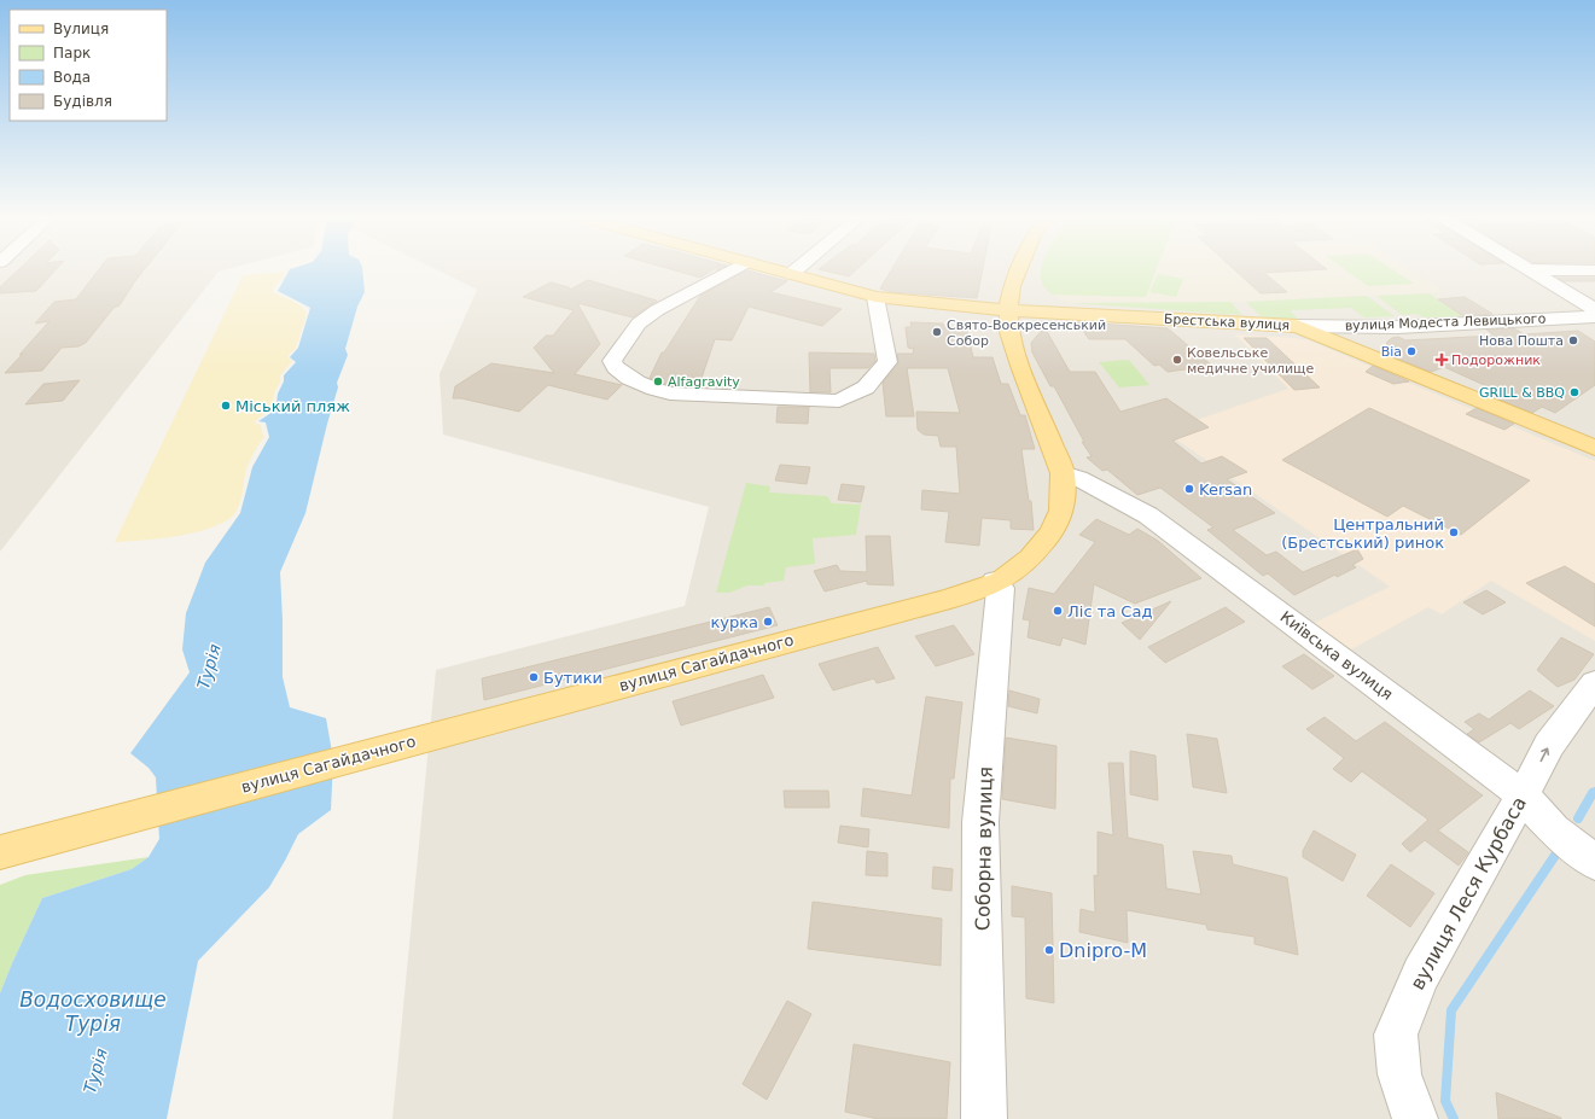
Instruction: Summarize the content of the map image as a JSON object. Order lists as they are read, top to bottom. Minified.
{"streets":{"main road":["Брестська вулиця","вулиця Сагайдачного"],"street":["вулиця Модеста Левицького","Київська вулиця","Соборна вулиця","вулиця Леся Курбаса"]},"crossings":[["Брестська вулиця","вулиця Модеста Левицького"],["Брестська вулиця","вулиця Сагайдачного"],["Київська вулиця","вулиця Сагайдачного"],["Київська вулиця","вулиця Леся Курбаса"],["вулиця Сагайдачного","Соборна вулиця"]],"water":["Турія","Водосховище Турія"],"places":{"other":["Свято-Воскресенський Собор","Нова Пошта","Віа","Ковельське медичне училище","Alfagravity","GRILL & BBQ","Міський пляж","Kersan","Центральний (Брестський) ринок","Ліс та Сад","курка","Бутики","Dnipro-M"],"health":["Подорожник"]},"legend":["Вулиця","Парк","Вода","Будівля"]}
